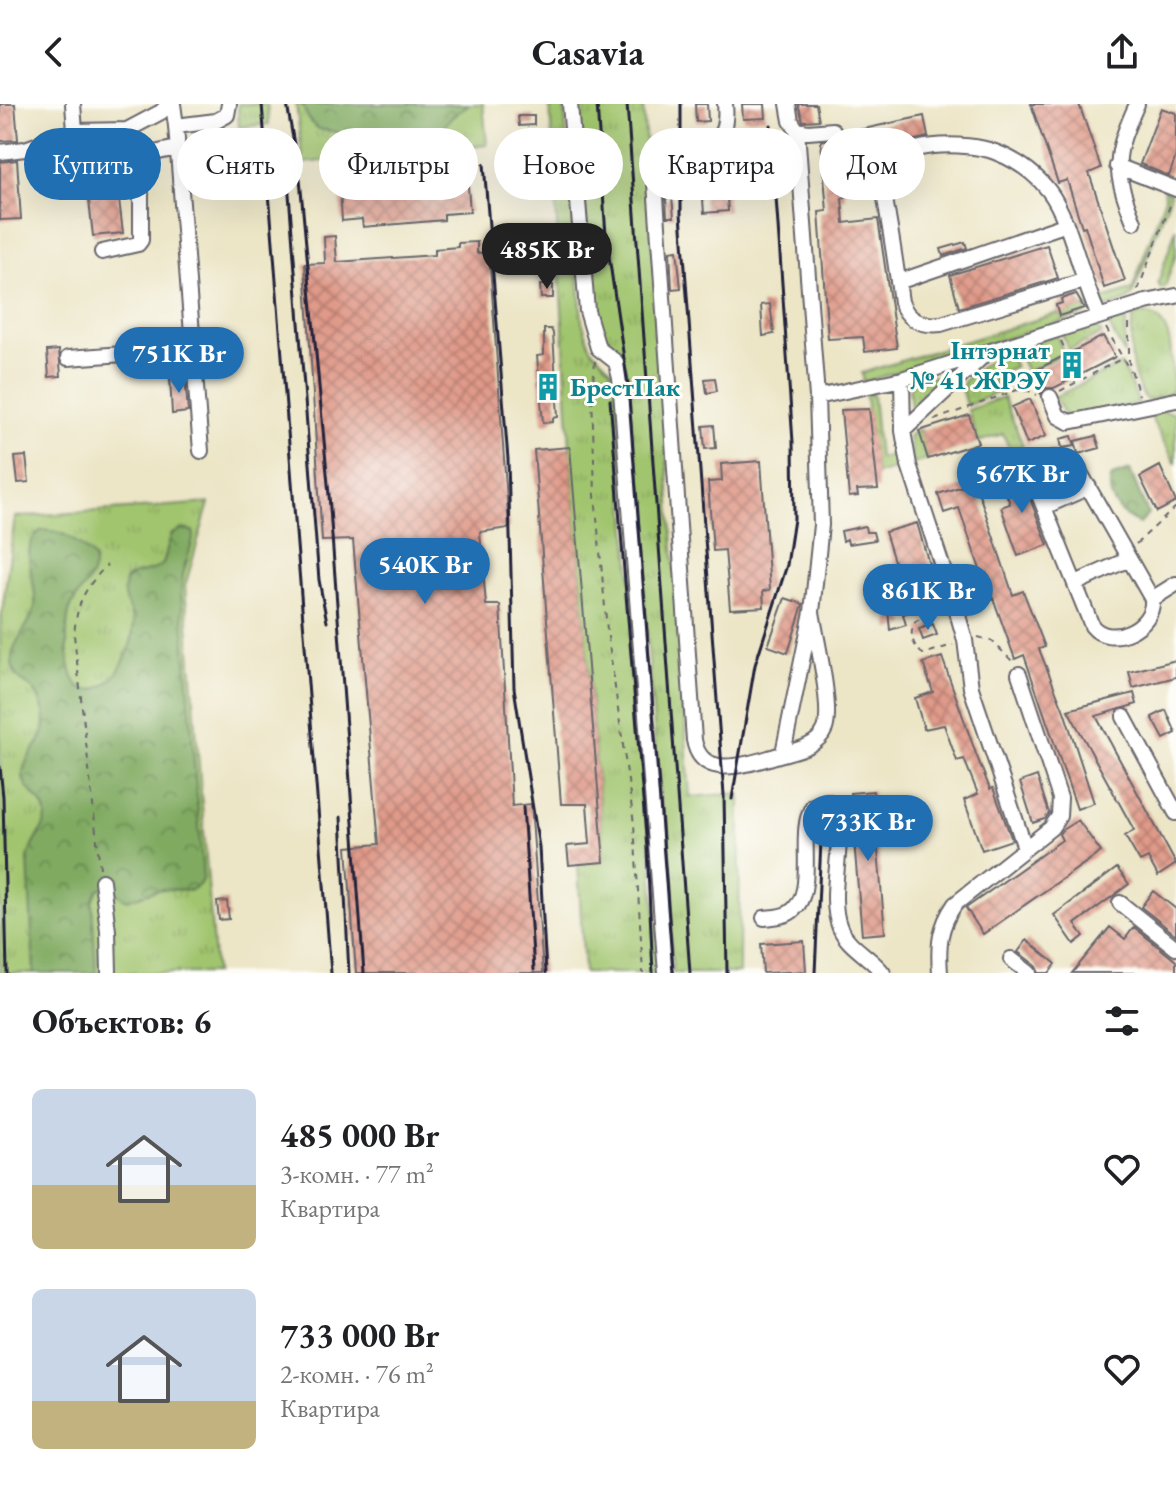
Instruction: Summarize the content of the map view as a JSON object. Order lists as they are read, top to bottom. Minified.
{"places":{"building":["Інтэрнат № 41 ЖРЭУ","БрестПак"]},"page":{"header":"Casavia","chip":["Купить","Снять","Фильтры","Новое","Квартира","Дом"],"price":["485K Br","751K Br","567K Br","540K Br","861K Br","733K Br"],"heading":"Объектов: 6","list":[{"name":"485 000 Br","note":"3-комн. · 77 m² · Квартира"},{"name":"733 000 Br","note":"2-комн. · 76 m² · Квартира"}]}}
